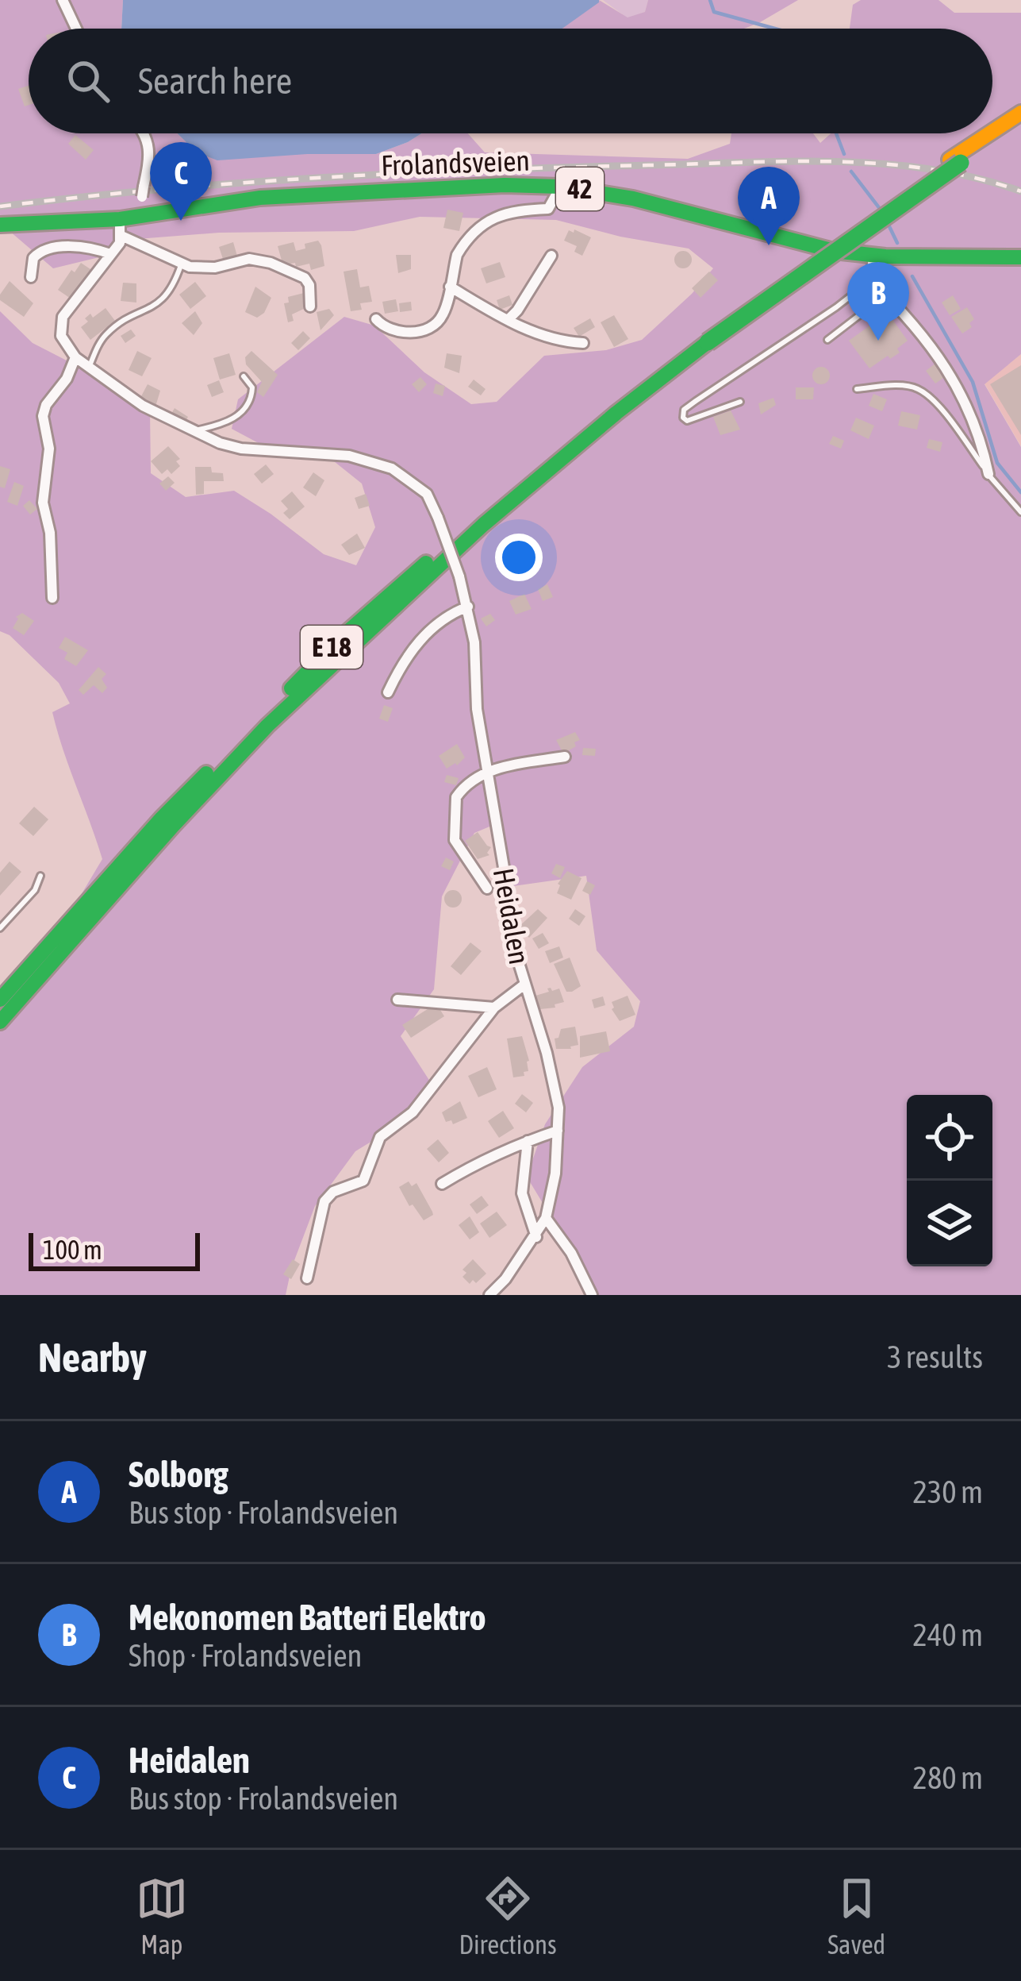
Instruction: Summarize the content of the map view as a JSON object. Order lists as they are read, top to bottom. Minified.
{"streets":{"main road":["Frolandsveien","42","E 18"],"street":["Heidalen"]},"scale_bar":"100 m","page":{"search":"Search here","pins":["C","A","B"],"scale":"100 m","heading":["Nearby","3 results"],"list":[{"mark":"A","name":"Solborg","note":"Bus stop · Frolandsveien","value":"230 m"},{"mark":"B","name":"Mekonomen Batteri Elektro","note":"Shop · Frolandsveien","value":"240 m"},{"mark":"C","name":"Heidalen","note":"Bus stop · Frolandsveien","value":"280 m"}],"nav":["Map","Directions","Saved"]}}
